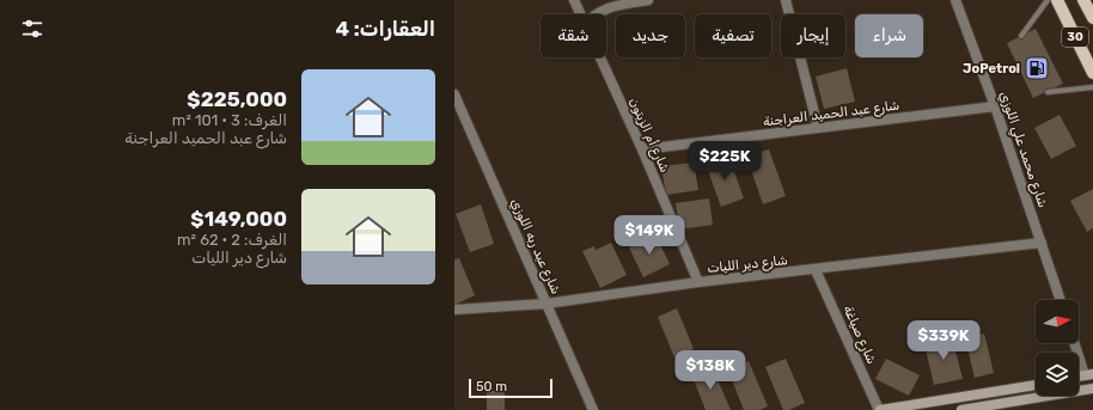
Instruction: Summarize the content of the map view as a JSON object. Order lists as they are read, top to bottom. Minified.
{"streets":{"main road":["30"],"street":["شارع عبد الحميد العراجنة","شارع أم الزيتون","شارع محمد علي اللوزي","شارع عبد ربه اللوزي","شارع دير الليات","شارع صياغة"]},"crossings":[["شارع عبد الحميد العراجنة","شارع أم الزيتون"],["شارع عبد الحميد العراجنة","شارع محمد علي اللوزي"],["شارع أم الزيتون","شارع دير الليات"],["شارع محمد علي اللوزي","شارع دير الليات"],["شارع عبد ربه اللوزي","شارع دير الليات"],["شارع دير الليات","شارع صياغة"]],"places":{"fuel station":["JoPetrol"]},"scale_bar":"50 m","north":"right","page":{"heading":"العقارات: 4","chip":["شراء","إيجار","تصفية","جديد","شقة"],"list":[{"name":"$225,000","note":"الغرف: 3 · 101 m² · شارع عبد الحميد العراجنة"},{"name":"$149,000","note":"الغرف: 2 · 62 m² · شارع دير الليات"}],"price":["$225K","$149K","$339K","$138K"],"scale":"50 m"}}
